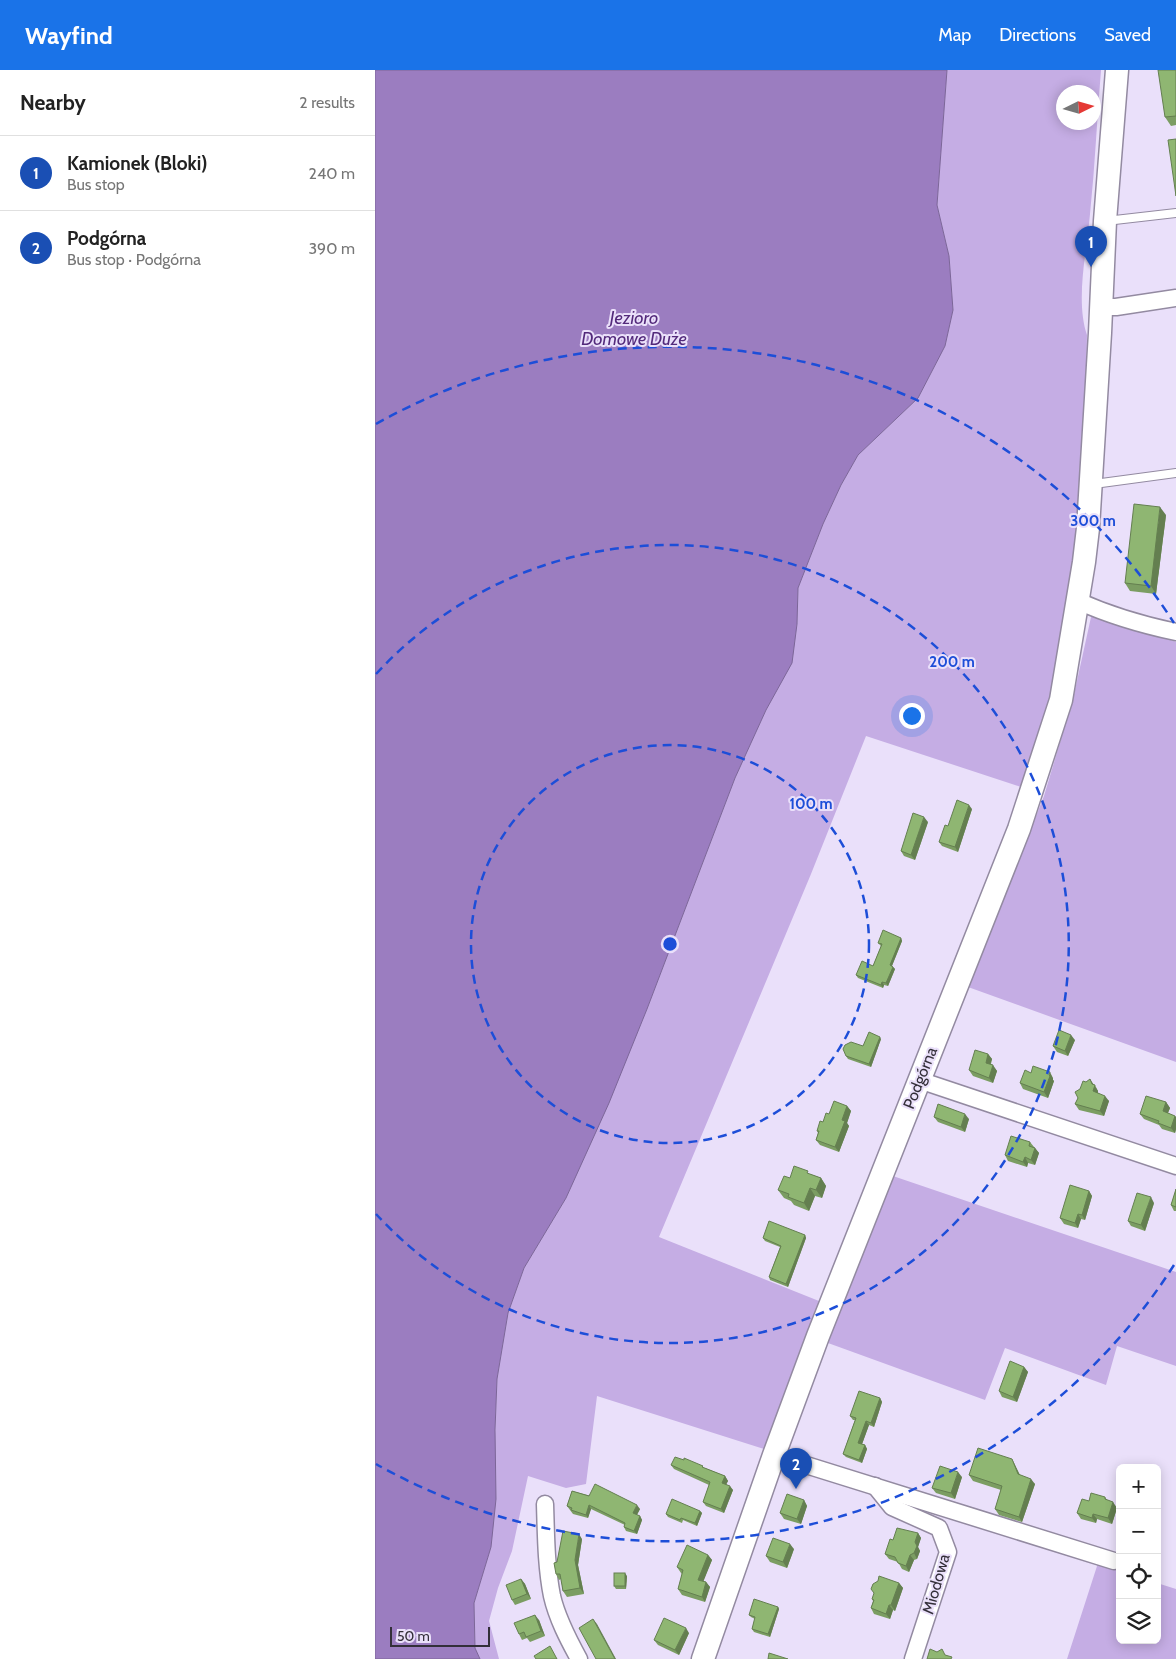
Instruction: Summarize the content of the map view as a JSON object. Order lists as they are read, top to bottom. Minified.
{"streets":{"street":["Podgórna","Miodowa"]},"water":["Jezioro Domowe Duże"],"scale_bar":"50 m","north":"right","page":{"header":"Wayfind","nav":["Map","Directions","Saved"],"heading":["Nearby","2 results"],"list":[{"mark":"1","name":"Kamionek (Bloki)","note":"Bus stop","value":"240 m"},{"mark":"2","name":"Podgórna","note":"Bus stop · Podgórna","value":"390 m"}],"pins":["1","2"],"map_buttons":["+","−"],"scale":"50 m"},"rings":["300 m","200 m","100 m"]}
